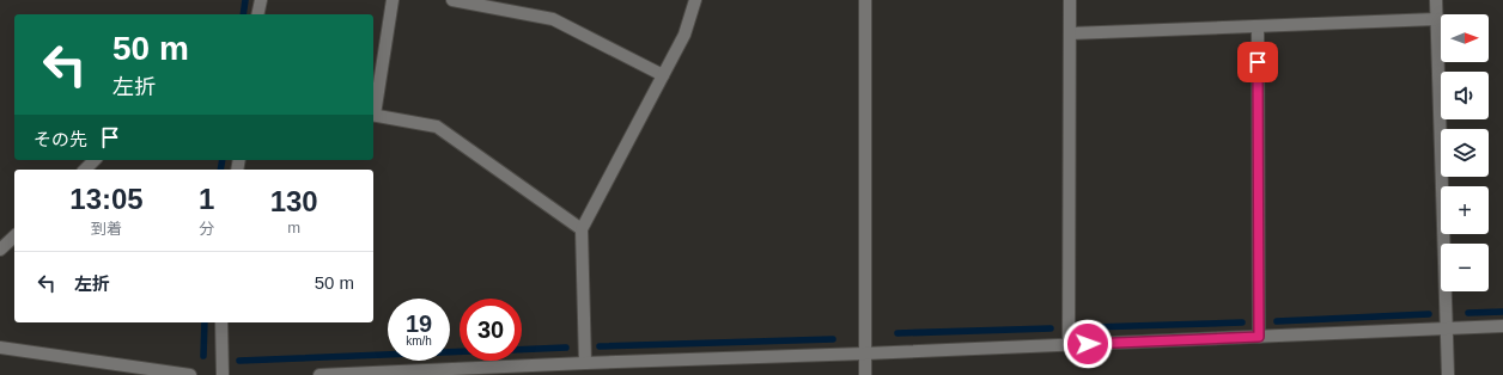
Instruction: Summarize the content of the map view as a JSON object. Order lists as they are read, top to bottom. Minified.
{"north":"right","page":{"map_buttons":["+","−"],"turn":["50 m","左折"],"then":"その先","eta":["13:05","到着","1","分","130","m"],"list":[{"name":"左折","value":"50 m"}],"speed":"19 km/h","limit":"30"}}
